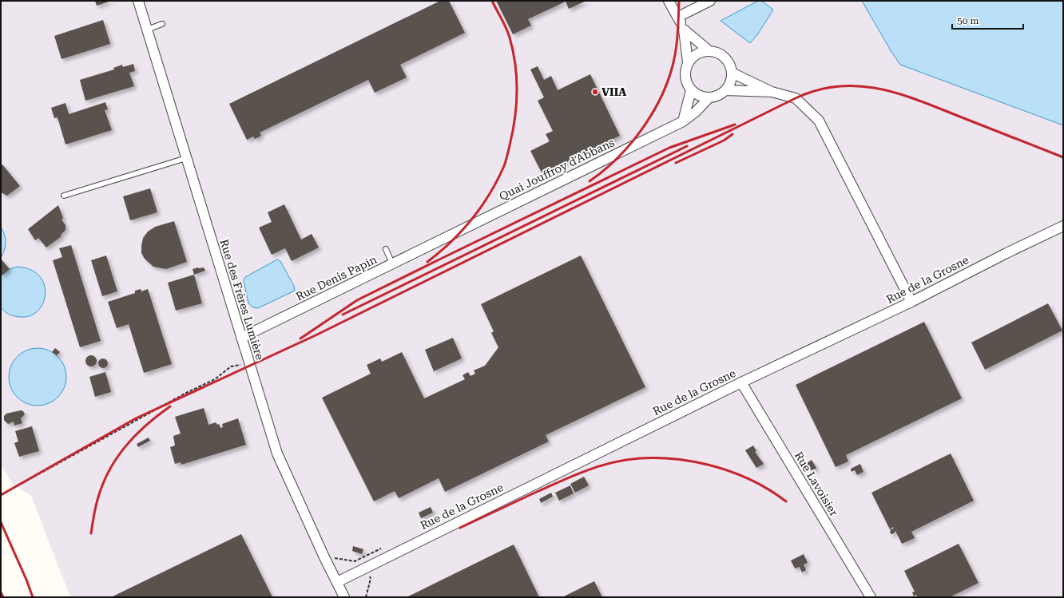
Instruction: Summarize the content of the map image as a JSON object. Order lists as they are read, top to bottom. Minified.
{"streets":{"street":["Quai Jouffroy d'Abbans","Rue Denis Papin","Rue de la Grosne","Rue des Frères Lumière","Rue Lavoisier"]},"crossings":[["Quai Jouffroy d'Abbans","Rue Denis Papin"],["Rue Denis Papin","Rue des Frères Lumière"],["Rue de la Grosne","Rue des Frères Lumière"],["Rue de la Grosne","Rue Lavoisier"]],"places":["VIIA"],"scale_bar":"50 m"}
